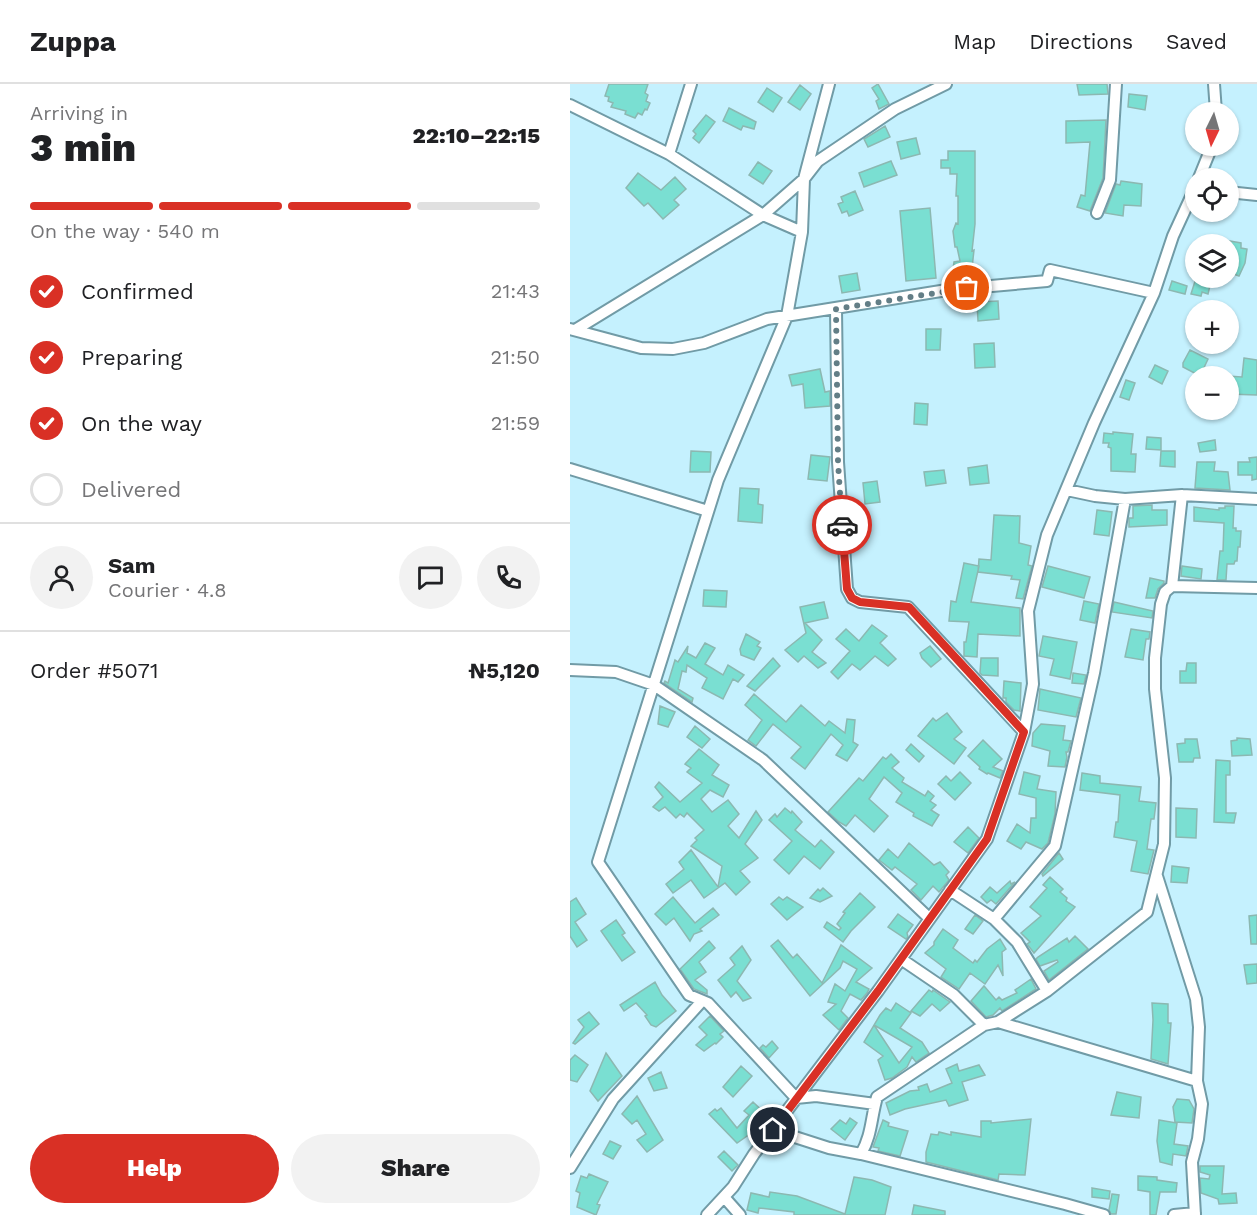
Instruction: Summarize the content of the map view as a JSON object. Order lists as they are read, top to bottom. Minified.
{"north":"bottom","page":{"header":"Zuppa","nav":["Map","Directions","Saved"],"heading":["3 min","Arriving in","22:10–22:15"],"panel":["Sam","Courier · 4.8","Order #5071","₦5,120"],"map_buttons":["+","−"],"bar":"On the way · 540 m","list":[["Confirmed","21:43"],["Preparing","21:50"],["On the way","21:59"],"Delivered"],"buttons":["Help","Share"]}}
